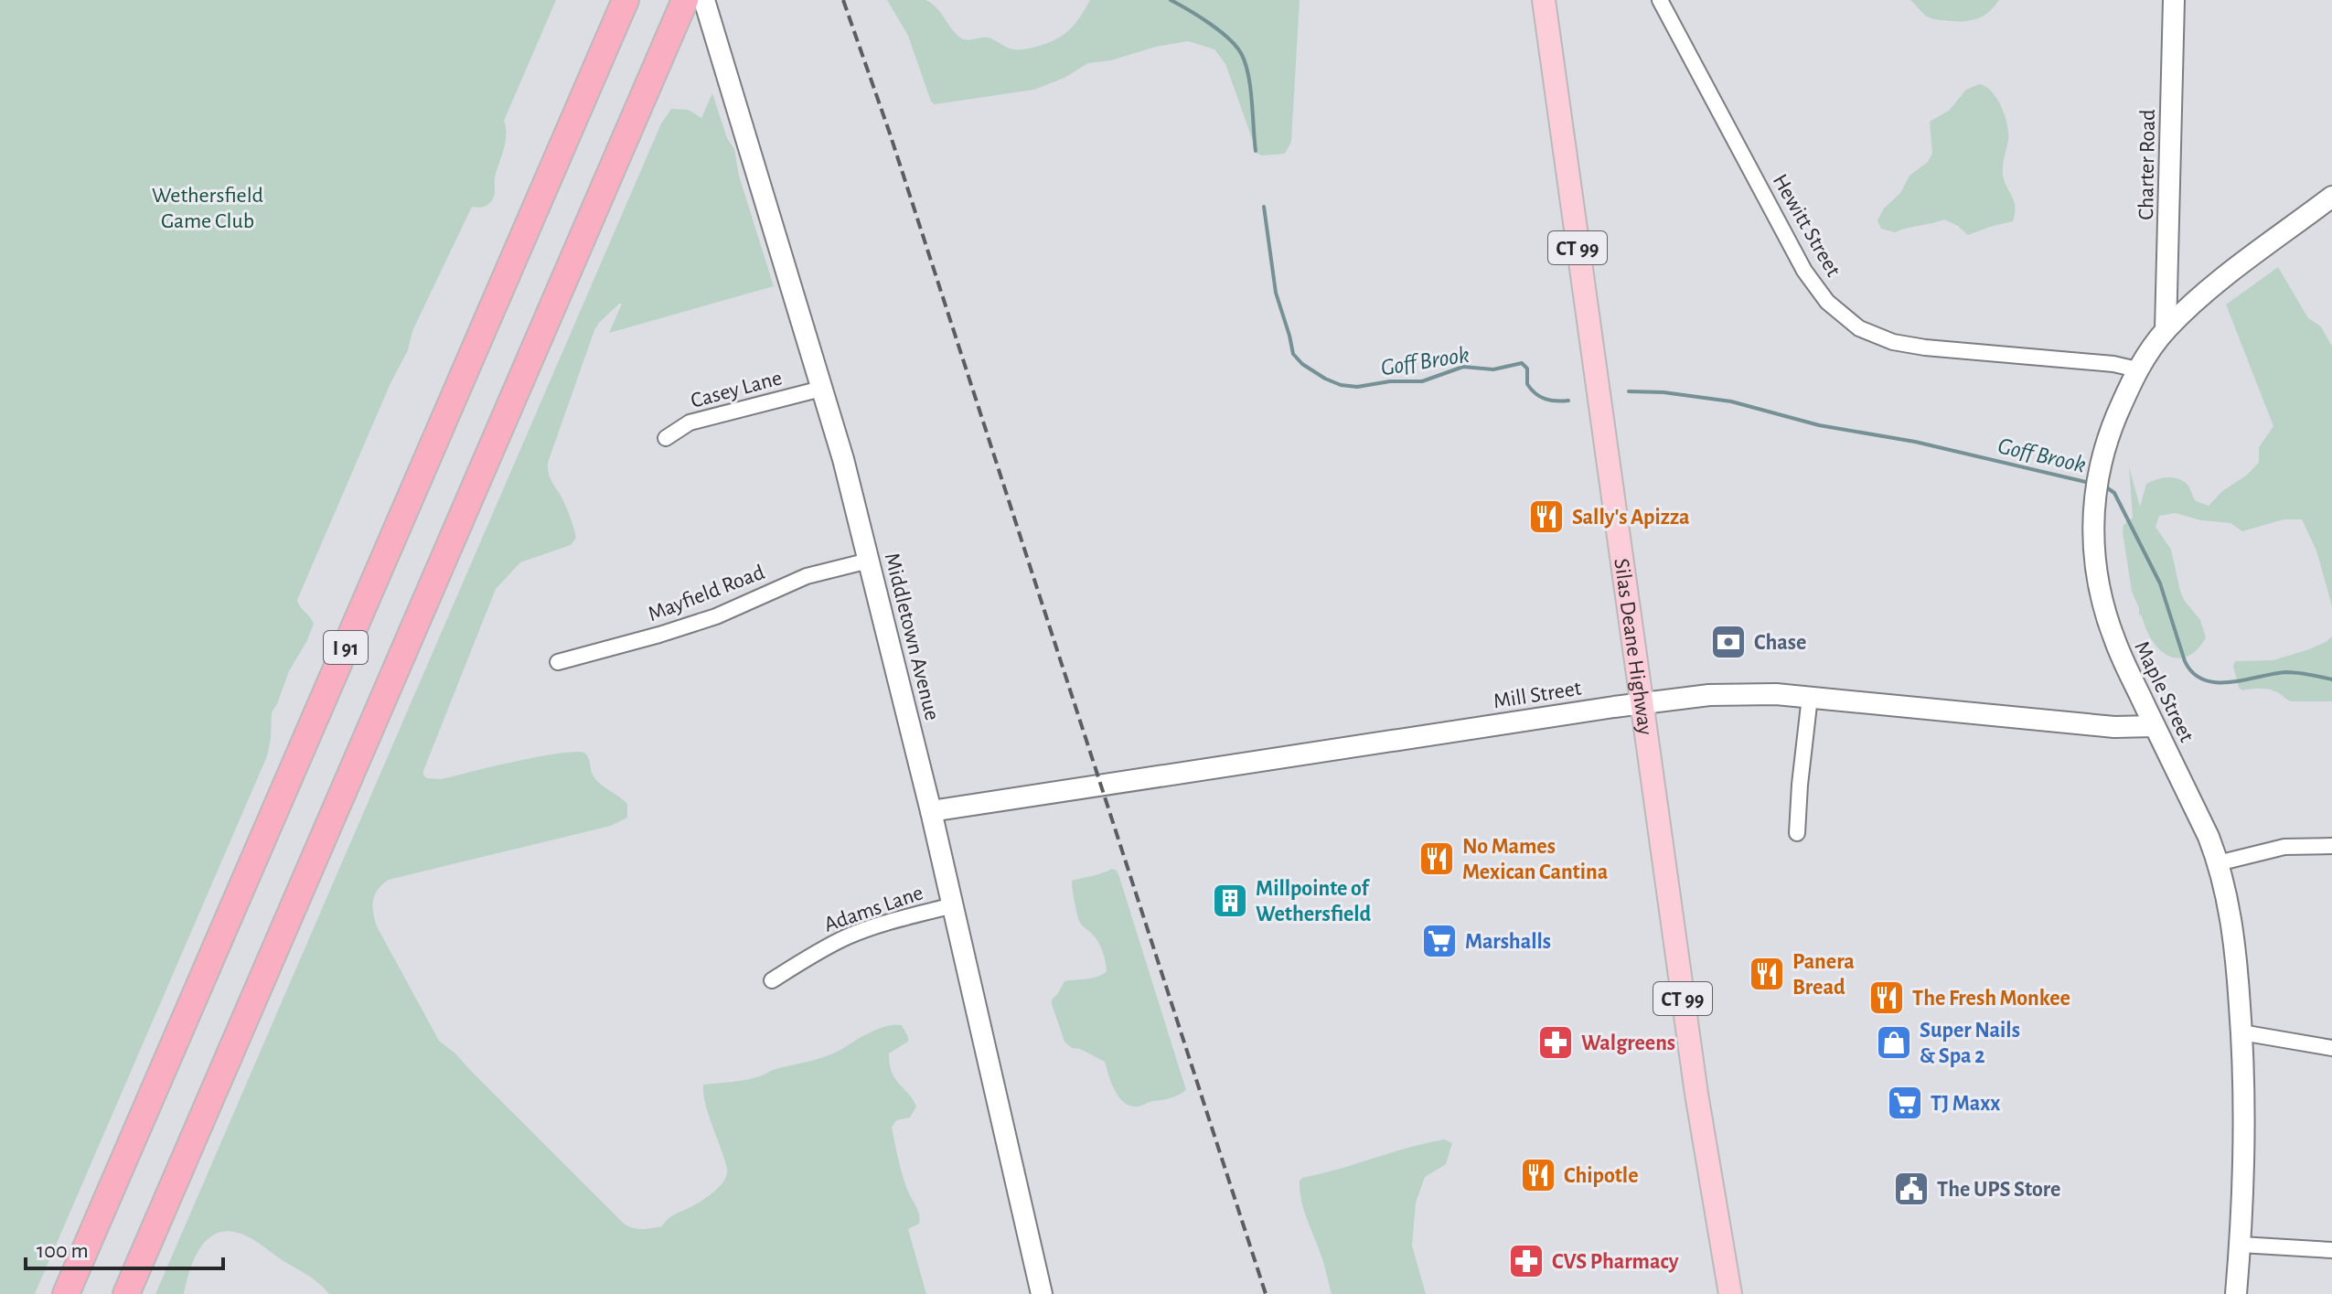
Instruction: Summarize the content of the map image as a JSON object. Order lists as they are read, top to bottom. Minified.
{"streets":{"highway":["I 91"],"main road":["CT 99","Silas Deane Highway"],"street":["Charter Road","Hewitt Street","Casey Lane","Mayfield Road","Middletown Avenue","Maple Street","Mill Street","Adams Lane"]},"crossings":[["Charter Road","Maple Street"],["Hewitt Street","Maple Street"],["Casey Lane","Middletown Avenue"],["Mayfield Road","Middletown Avenue"],["Middletown Avenue","Mill Street"],["Middletown Avenue","Adams Lane"],["Silas Deane Highway","Mill Street"],["Maple Street","Mill Street"]],"water":["Goff Brook"],"parks":["Wethersfield Game Club"],"places":{"restaurant":["Sally's Apizza","No Mames Mexican Cantina","Panera Bread","The Fresh Monkee","Chipotle"],"bank":["Chase"],"building":["Millpointe of Wethersfield"],"supermarket":["Marshalls","TJ Maxx"],"pharmacy":["Walgreens","CVS Pharmacy"],"shop":["Super Nails & Spa 2"],"public building":["The UPS Store"]},"scale_bar":"100 m"}
